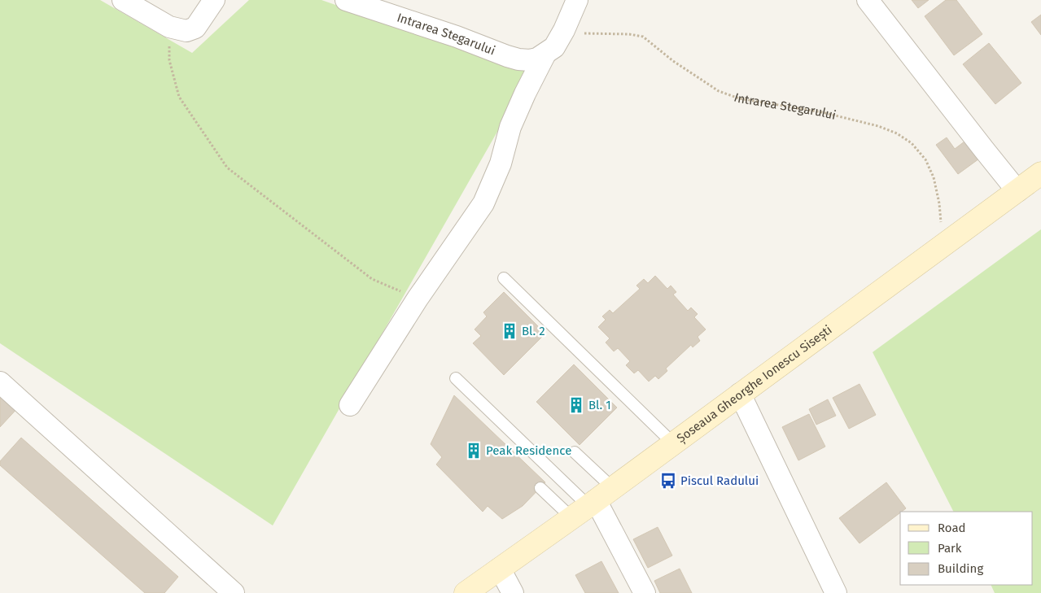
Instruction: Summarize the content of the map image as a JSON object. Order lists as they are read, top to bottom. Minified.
{"streets":{"main road":["Șoseaua Gheorghe Ionescu Sisești"],"street":["Intrarea Stegarului"]},"crossings":[["Intrarea Stegarului","Șoseaua Gheorghe Ionescu Sisești"]],"places":{"building":["Bl. 2","Bl. 1","Peak Residence"],"bus stop":["Piscul Radului"]},"legend":["Road","Park","Building"]}
